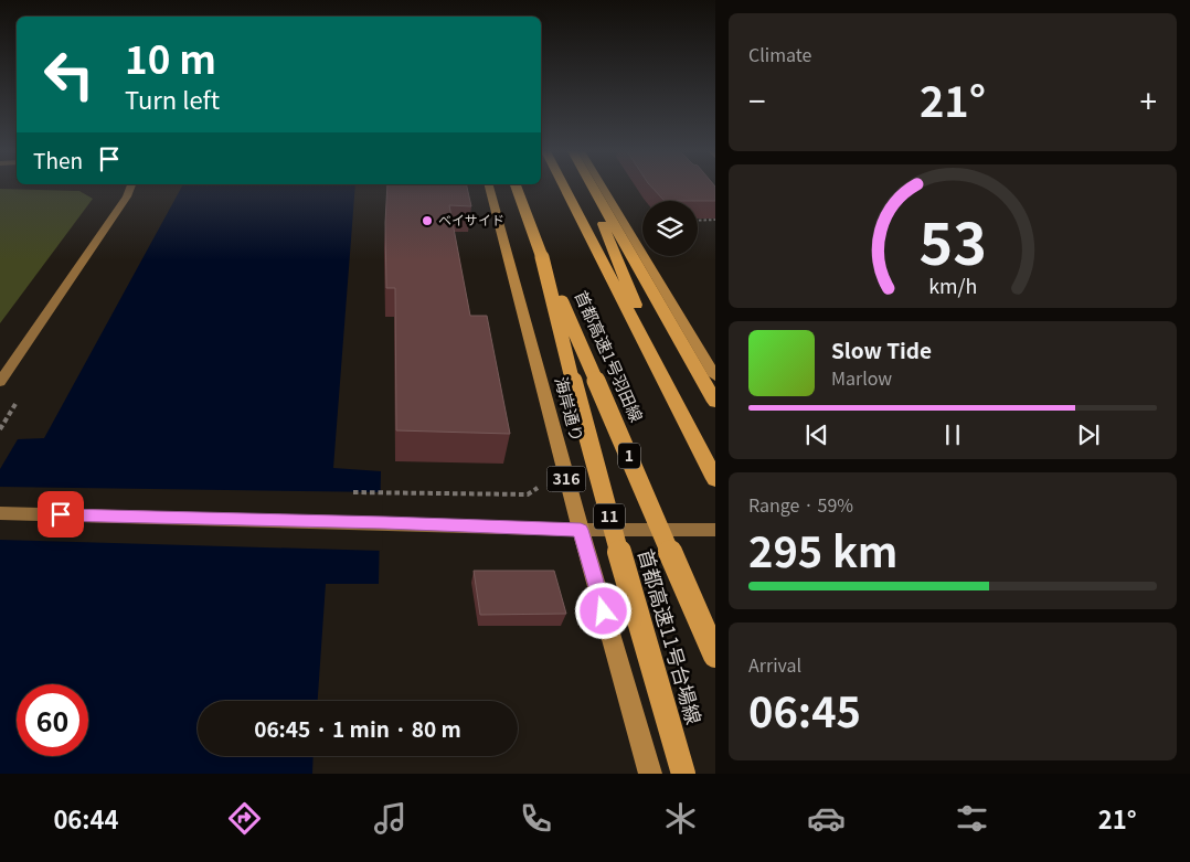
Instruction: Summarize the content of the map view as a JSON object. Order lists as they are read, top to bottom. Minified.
{"streets":{"highway":["首都高速1号羽田線","1","11","首都高速11号台場線"],"main road":["海岸通り","316"]},"crossings":[["首都高速1号羽田線","1"],["首都高速1号羽田線","首都高速11号台場線"],["1","首都高速11号台場線"]],"places":["ベイサイド"],"page":{"tile":["Climate",["Range · 59%","295 km"],["Arrival","06:45"]],"turn":["10 m","Turn left"],"heat":["−","21°","+"],"then":"Then","song":["Slow Tide","Marlow"],"limit":"60","trip":"06:45 · 1 min · 80 m","tabs":["06:44","21°"],"gauge":["53","km/h"]}}
